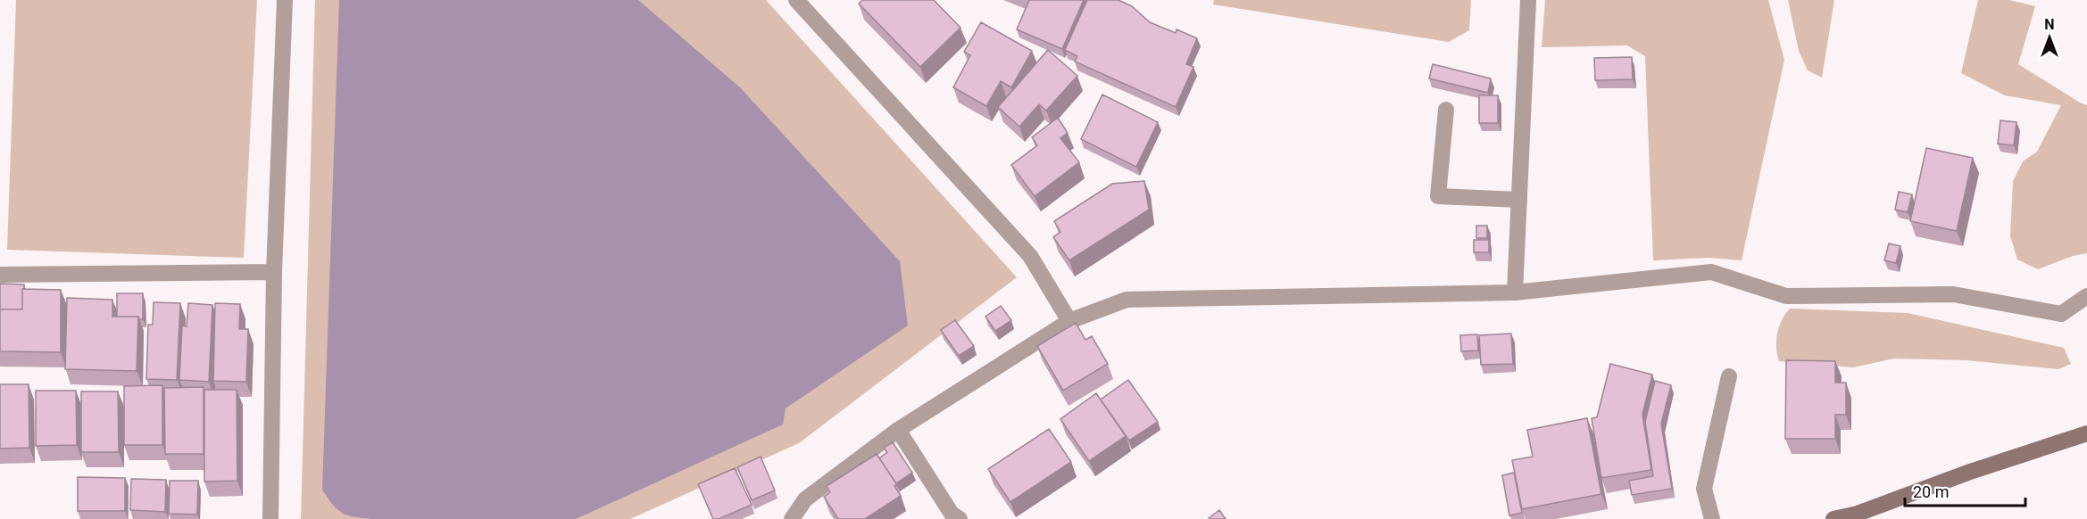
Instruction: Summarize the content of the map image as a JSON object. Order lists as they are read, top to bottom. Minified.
{"scale_bar":"20 m","north":"top"}
